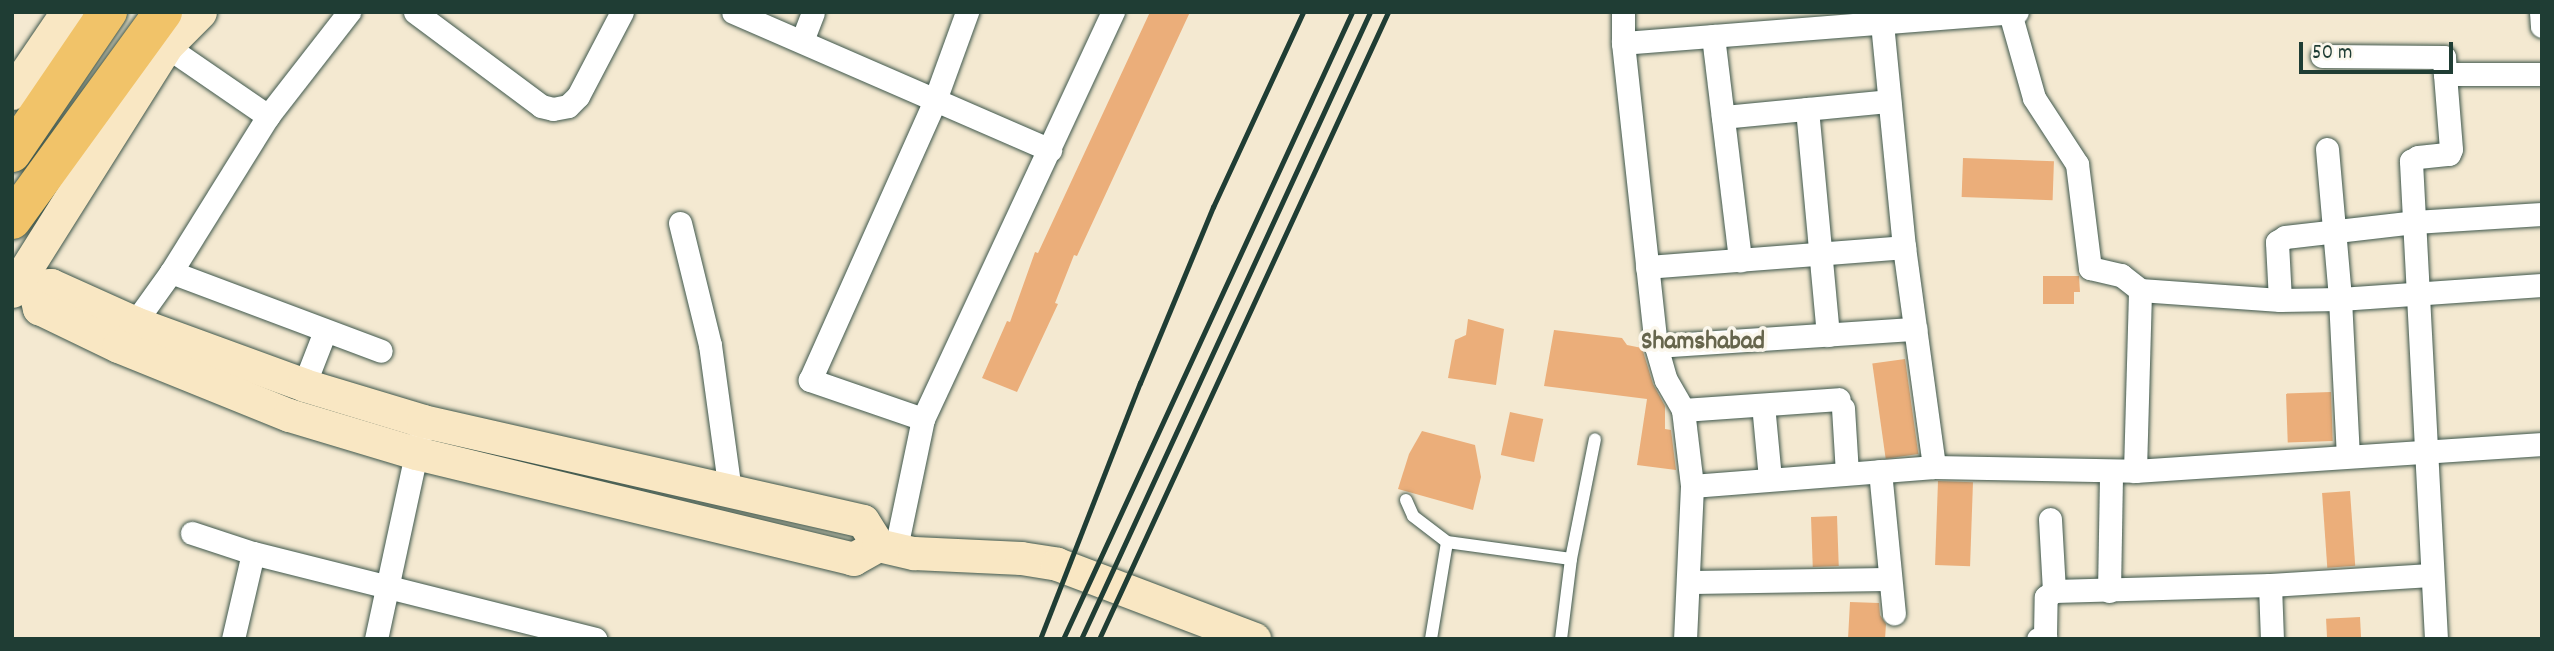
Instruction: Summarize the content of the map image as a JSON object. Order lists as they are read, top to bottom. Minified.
{"districts":["Shamshabad"],"scale_bar":"50 m"}
